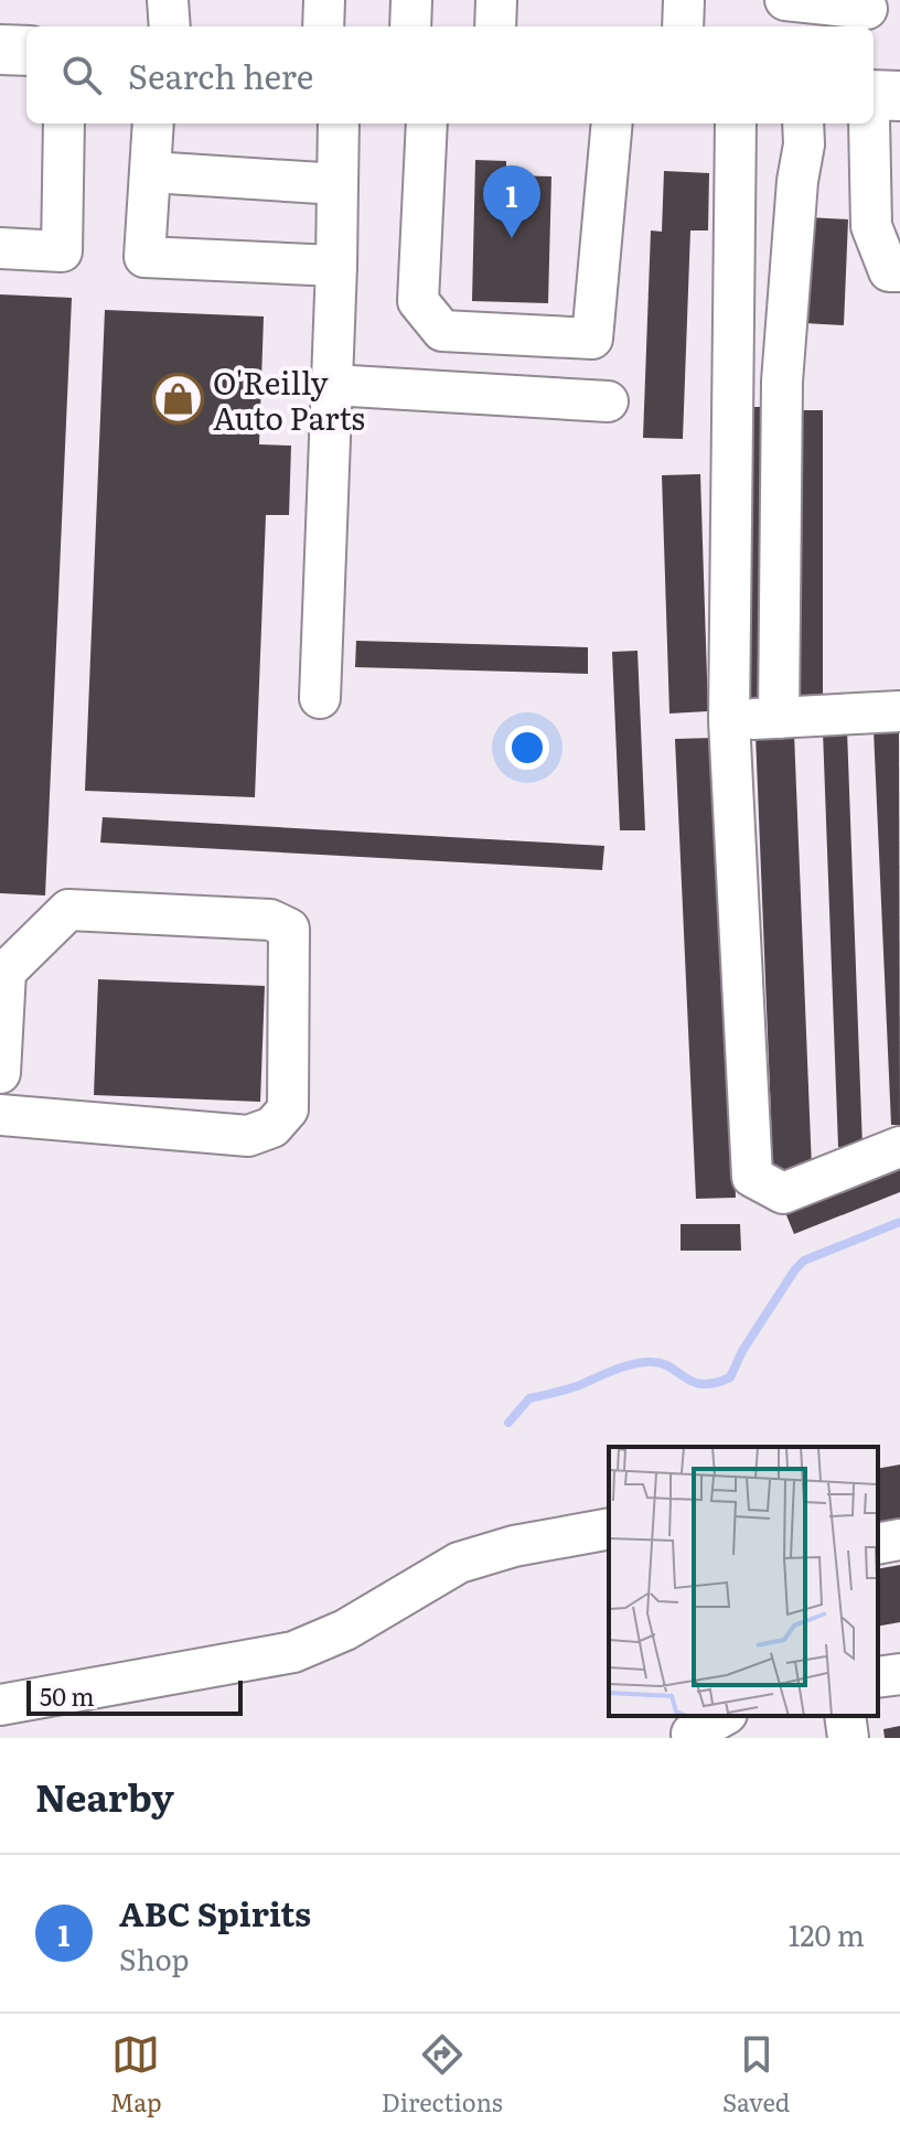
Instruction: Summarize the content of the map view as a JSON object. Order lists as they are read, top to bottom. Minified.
{"places":{"shop":["O'Reilly Auto Parts"]},"scale_bar":"50 m","page":{"search":"Search here","pins":"1","scale":"50 m","heading":"Nearby","list":[{"mark":"1","name":"ABC Spirits","note":"Shop","value":"120 m"}],"nav":["Map","Directions","Saved"]}}
